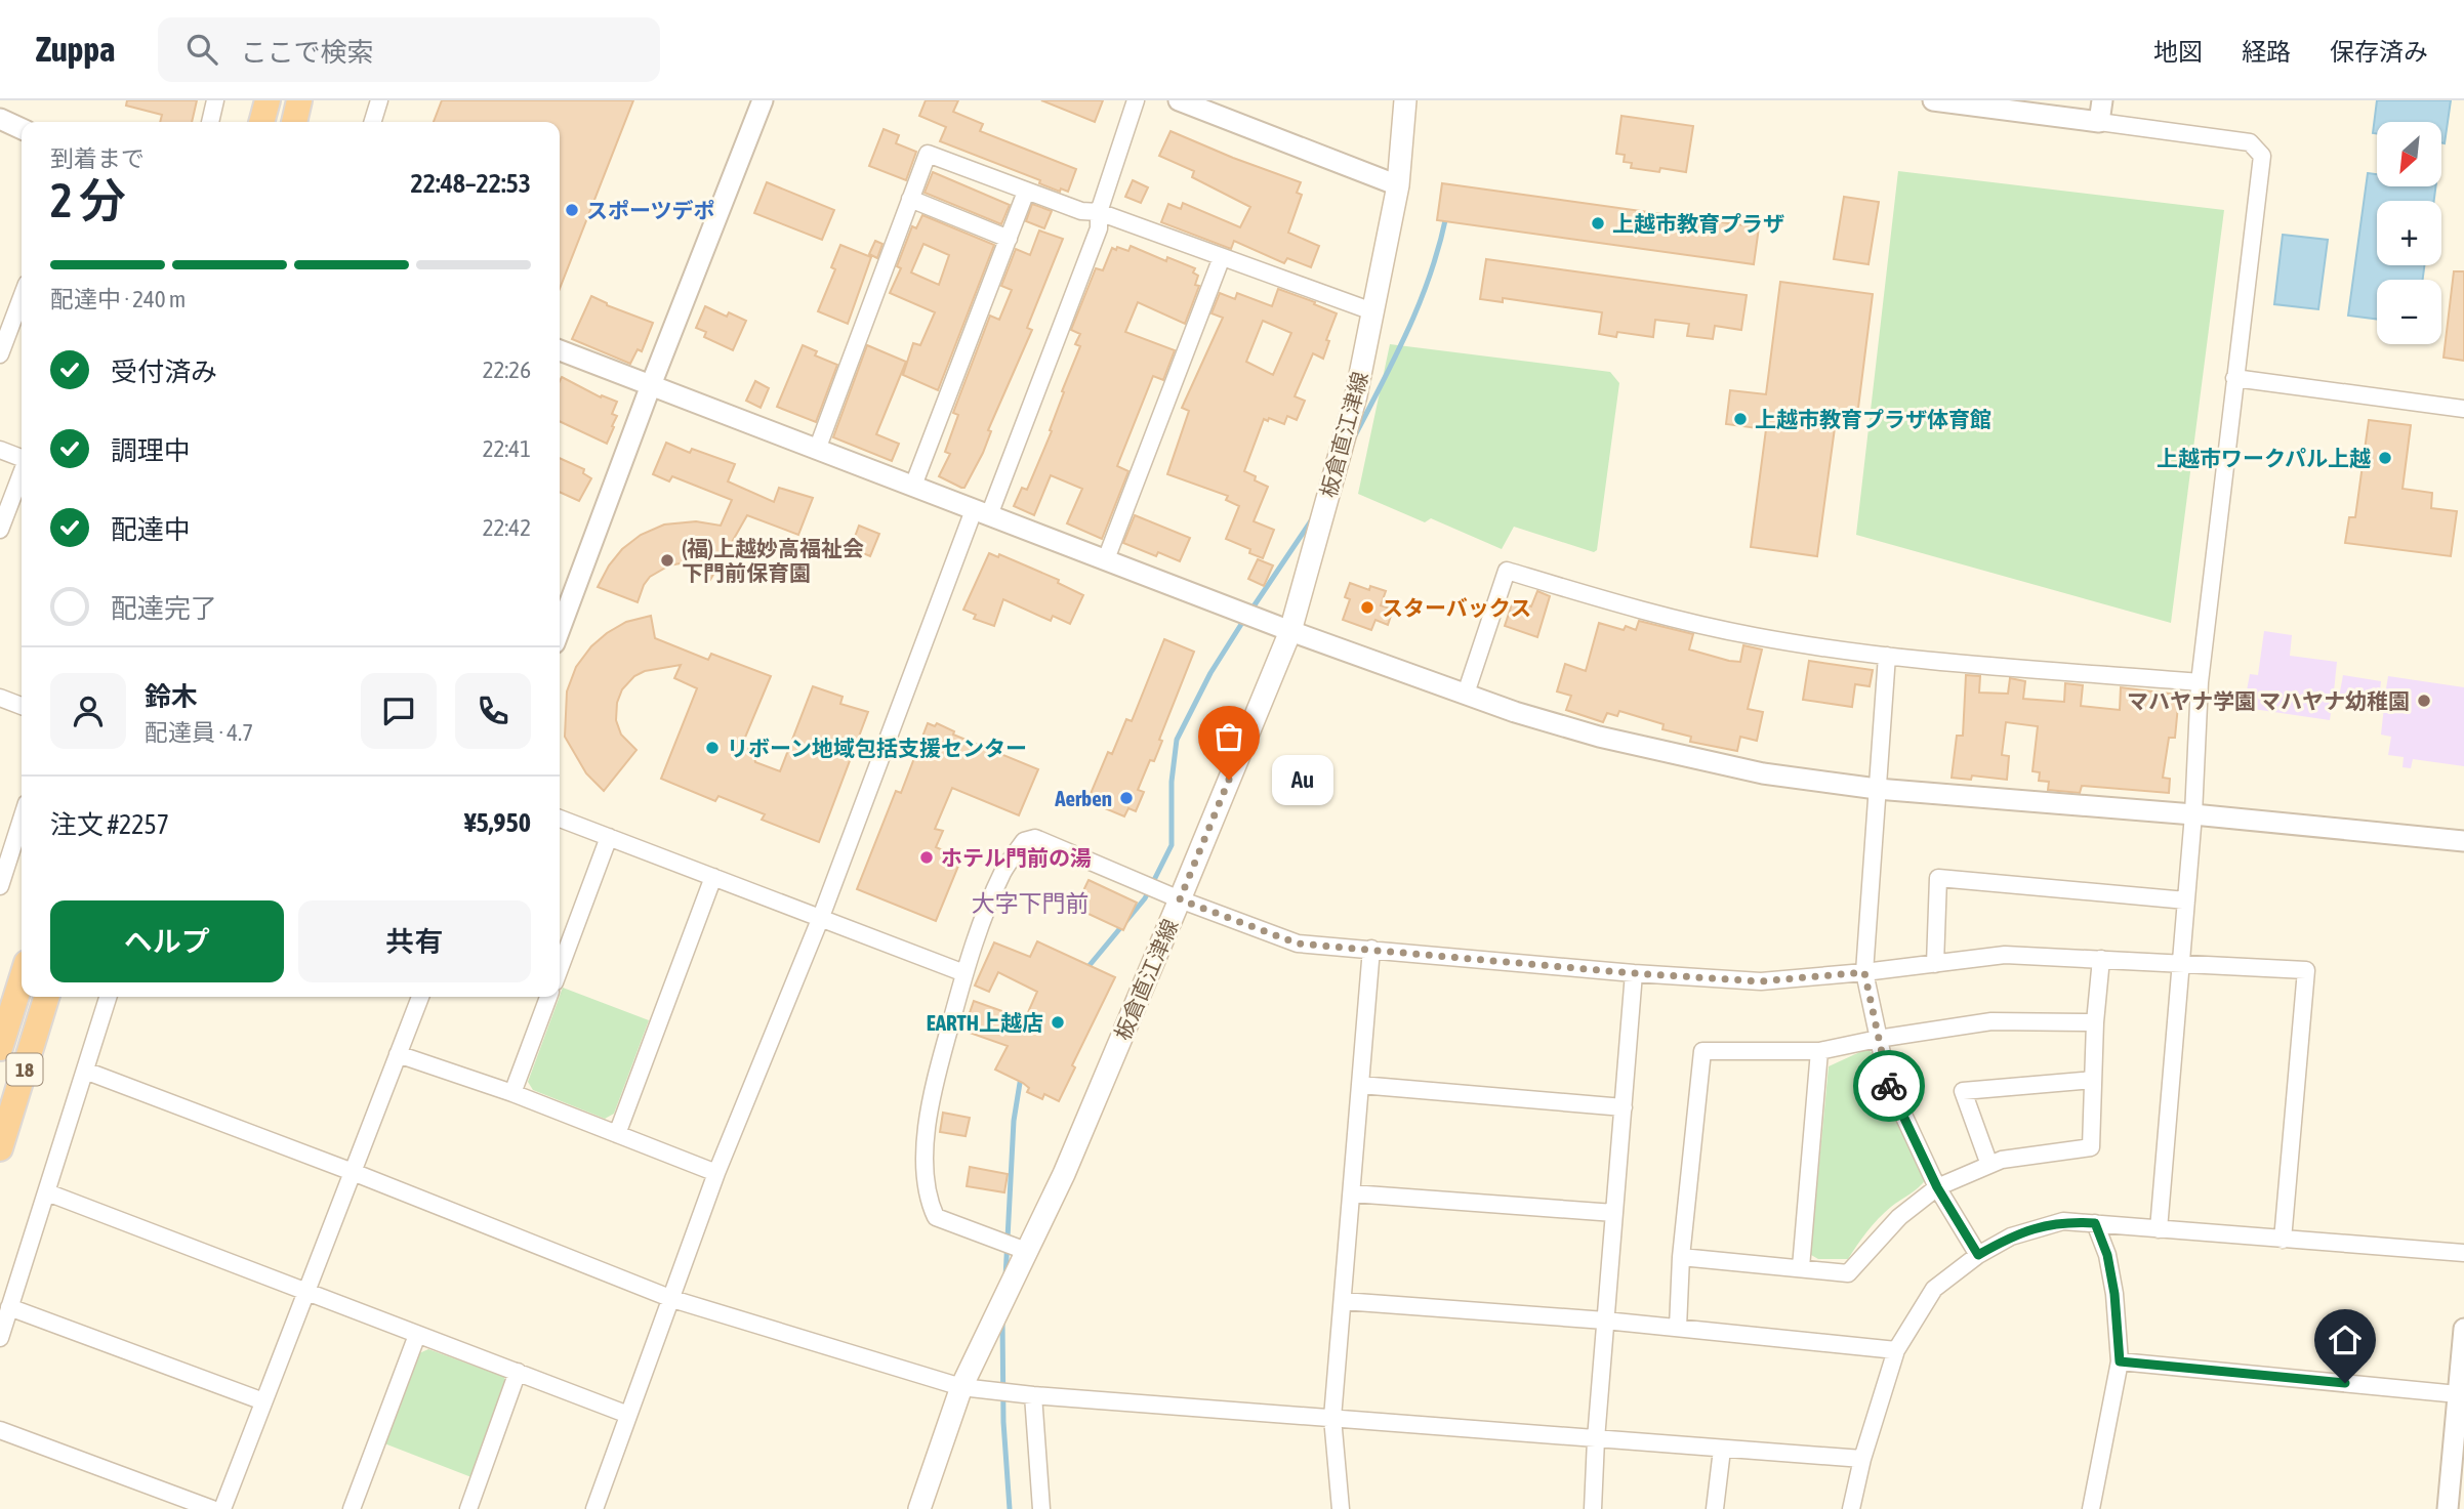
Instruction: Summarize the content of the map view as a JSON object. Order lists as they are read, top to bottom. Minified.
{"streets":{"highway":["18"],"main road":["板倉直江津線"]},"districts":["大字下門前"],"places":["スポーツデポ","上越市教育プラザ","上越市教育プラザ体育館","上越市ワークパル上越","(福)上越妙高福祉会 下門前保育園","スターバックス","マハヤナ学園 マハヤナ幼稚園","リボーン地域包括支援センター","Au","Aerben","ホテル門前の湯","EARTH上越店"],"north":"bottom left","page":{"header":"Zuppa","search":"ここで検索","nav":["地図","経路","保存済み"],"map_buttons":["+","−"],"heading":["2 分","到着まで","22:48–22:53"],"panel":["鈴木","配達員 · 4.7","注文 #2257","¥5,950"],"bar":"配達中 · 240 m","list":[["受付済み","22:26"],["調理中","22:41"],["配達中","22:42"],"配達完了"],"bubble":"Au","buttons":["ヘルプ","共有"]}}
